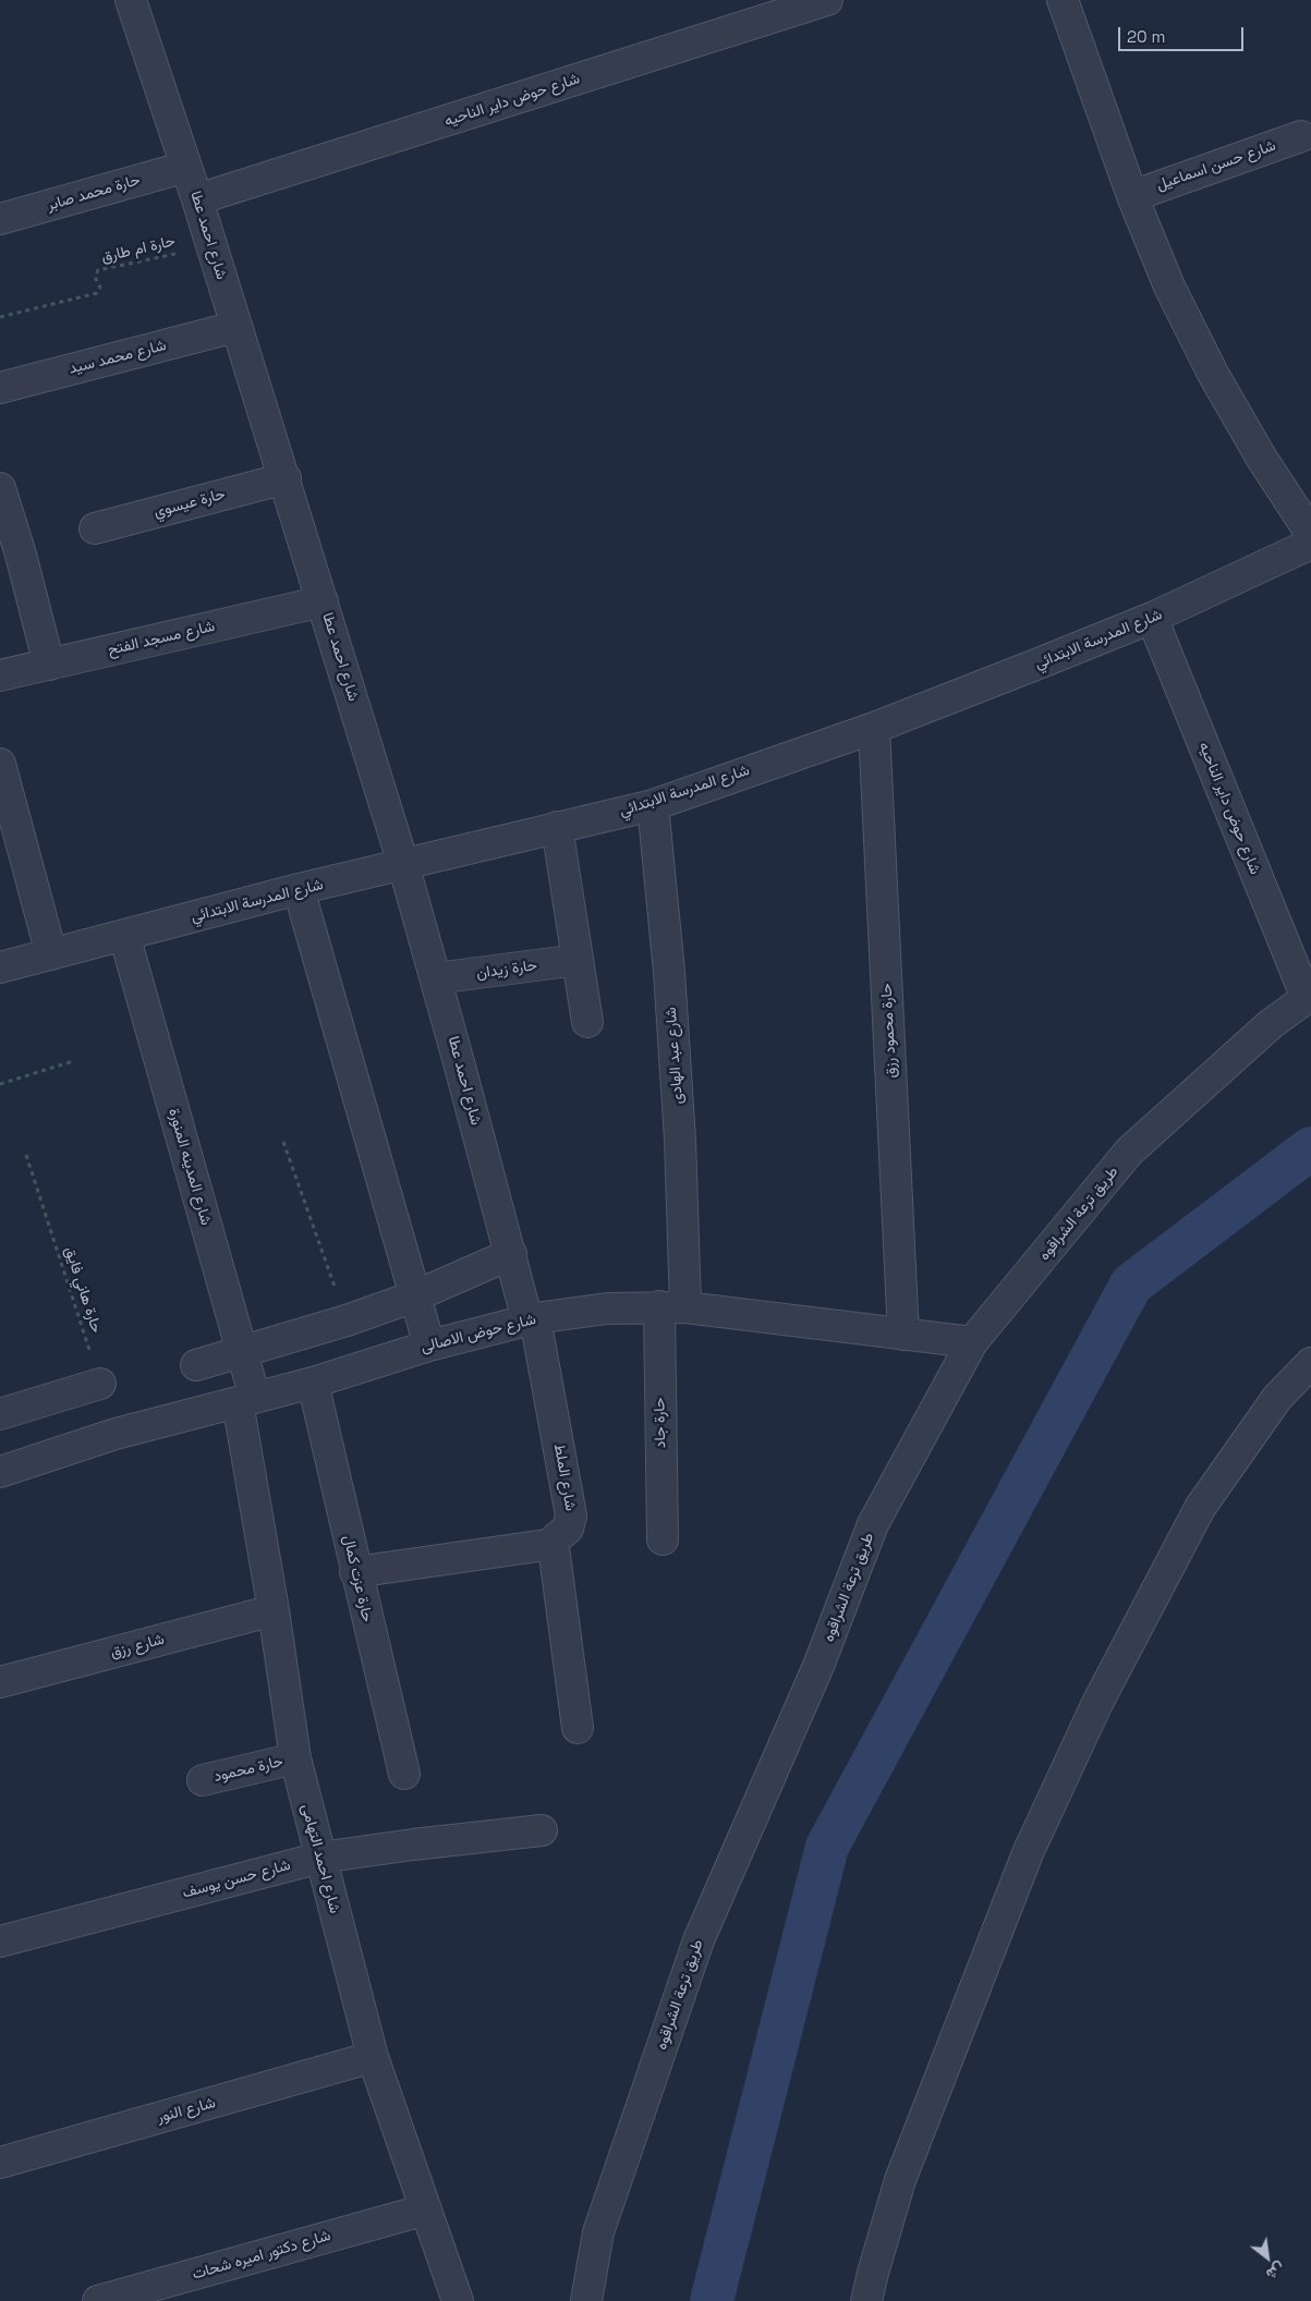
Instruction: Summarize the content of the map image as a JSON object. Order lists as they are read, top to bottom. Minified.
{"streets":{"street":["شارع حوض داير الناحيه","شارع حسن اسماعيل","حارة محمد صابر","شارع احمد عطا","شارع محمد سيد","حارة عيسوي","شارع مسجد الفتح","شارع المدرسة الابتدائي","حارة زيدان","حارة محمود رزق","شارع عبد الهادى","شارع المدينه المنورة","طريق ترعة الشراقوه","شارع حوض الاصالى","حارة جاد","شارع الملط","حارة عزت كمال","شارع رزق","حارة محمود","شارع احمد التهامى","شارع حسن يوسف","شارع النور","شارع دكتور اميره شحات"],"path":["حارة ام طارق","حارة هاني فايق"]},"crossings":[["شارع حوض داير الناحيه","شارع احمد عطا"],["شارع حوض داير الناحيه","شارع المدرسة الابتدائي"],["شارع حوض داير الناحيه","طريق ترعة الشراقوه"],["حارة محمد صابر","شارع احمد عطا"],["شارع احمد عطا","حارة ام طارق"],["شارع احمد عطا","شارع محمد سيد"],["شارع احمد عطا","حارة عيسوي"],["شارع احمد عطا","شارع مسجد الفتح"],["شارع احمد عطا","شارع المدرسة الابتدائي"],["شارع احمد عطا","حارة زيدان"],["شارع احمد عطا","شارع حوض الاصالى"],["شارع احمد عطا","شارع الملط"],["شارع المدرسة الابتدائي","حارة محمود رزق"],["شارع المدرسة الابتدائي","شارع عبد الهادى"],["شارع المدرسة الابتدائي","شارع المدينه المنورة"],["حارة محمود رزق","شارع حوض الاصالى"],["شارع عبد الهادى","شارع حوض الاصالى"],["شارع عبد الهادى","حارة جاد"],["شارع المدينه المنورة","شارع حوض الاصالى"],["شارع المدينه المنورة","شارع احمد التهامى"],["طريق ترعة الشراقوه","شارع حوض الاصالى"],["شارع حوض الاصالى","حارة جاد"],["شارع حوض الاصالى","شارع الملط"],["شارع حوض الاصالى","حارة عزت كمال"],["شارع حوض الاصالى","شارع احمد التهامى"],["شارع رزق","شارع احمد التهامى"],["حارة محمود","شارع احمد التهامى"],["شارع احمد التهامى","شارع حسن يوسف"],["شارع احمد التهامى","شارع النور"],["شارع احمد التهامى","شارع دكتور اميره شحات"]],"scale_bar":"20 m","north":"bottom right"}
